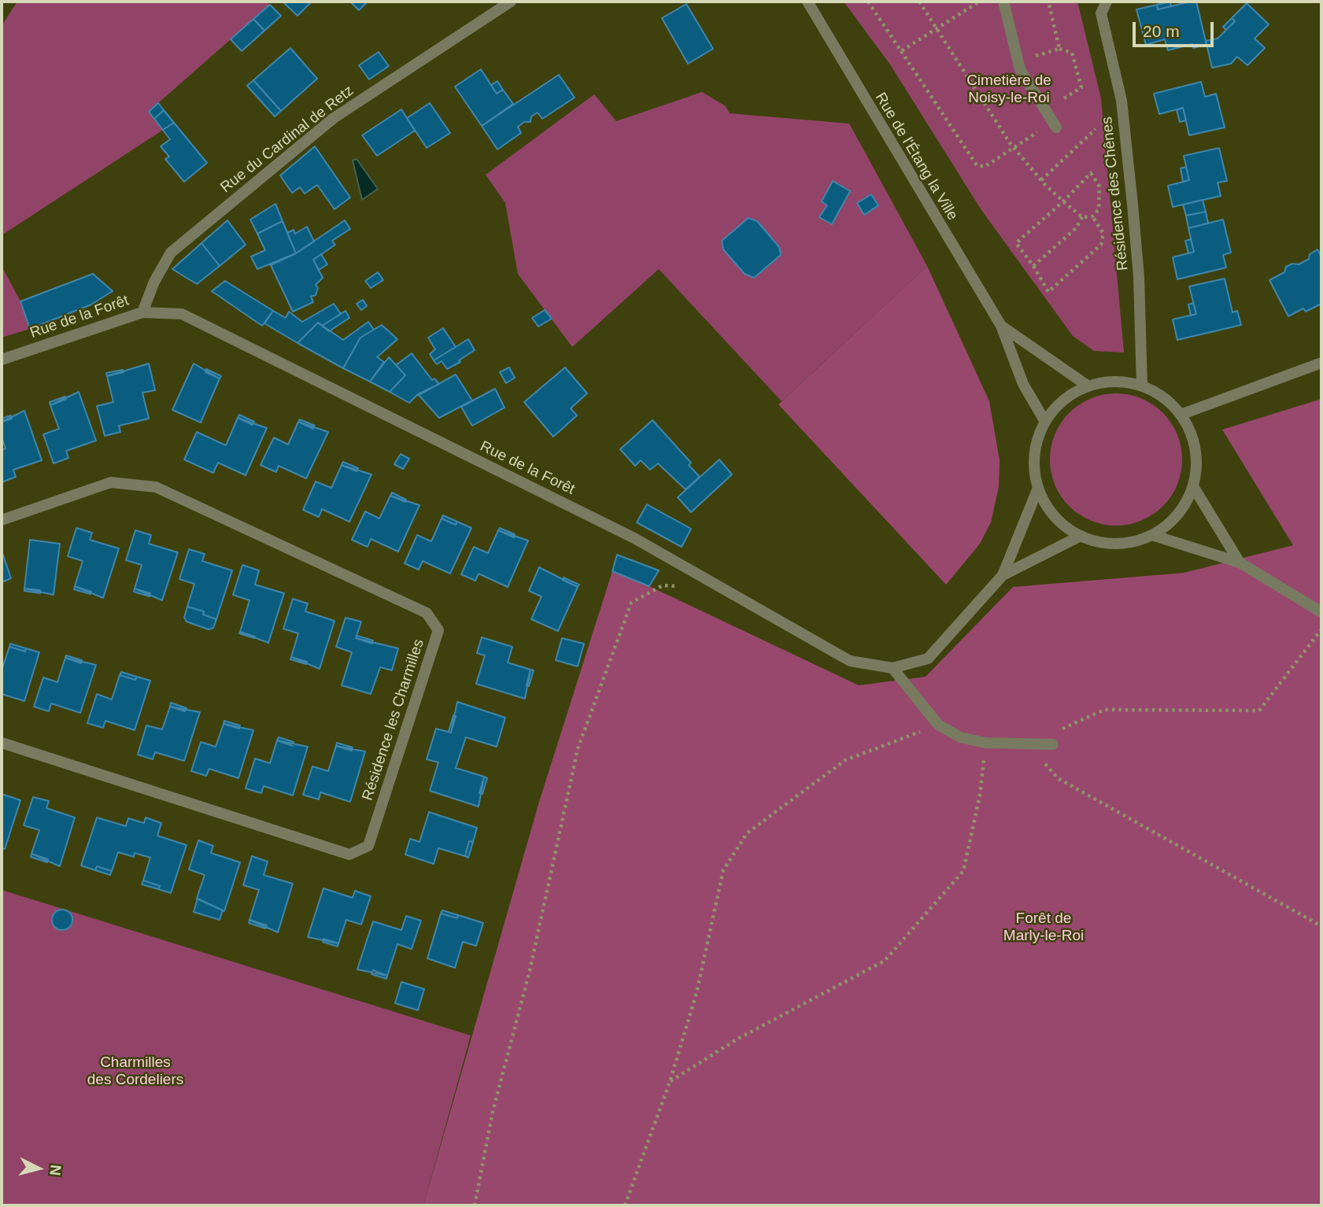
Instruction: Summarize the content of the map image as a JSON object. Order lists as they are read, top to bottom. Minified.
{"streets":{"street":["Rue du Cardinal de Retz","Rue de l'Étang la Ville","Résidence des Chênes","Rue de la Forêt","Résidence les Charmilles"]},"crossings":[["Rue du Cardinal de Retz","Rue de la Forêt"],["Rue de l'Étang la Ville","Résidence des Chênes"],["Rue de l'Étang la Ville","Rue de la Forêt"],["Résidence des Chênes","Rue de la Forêt"]],"parks":["Cimetière de Noisy-le-Roi","Forêt de Marly-le-Roi","Charmilles des Cordeliers"],"scale_bar":"20 m","north":"right"}
